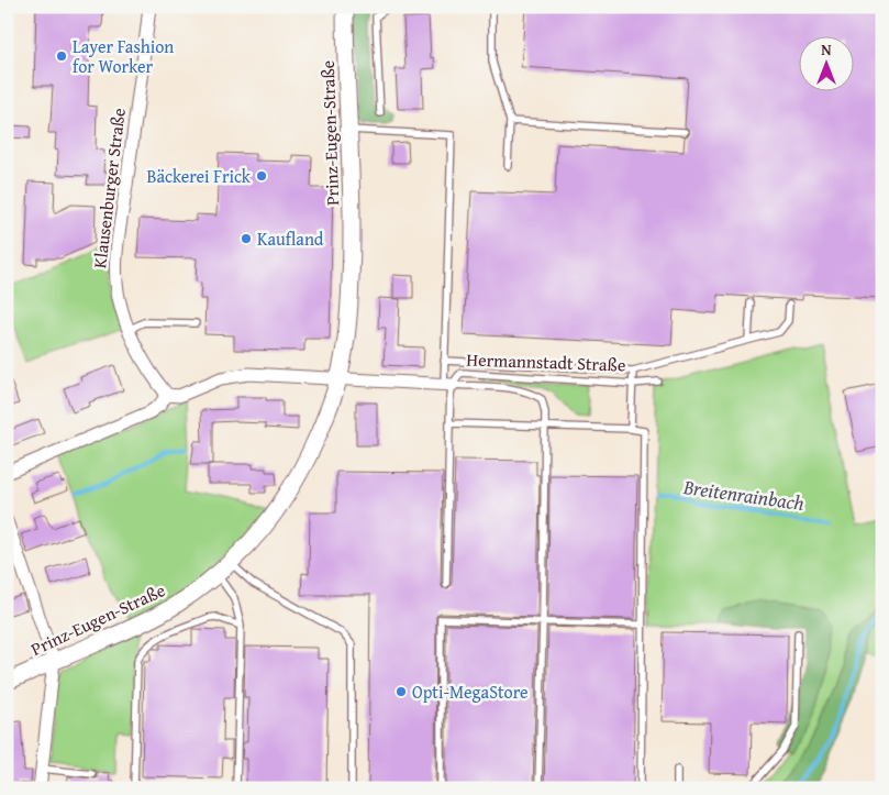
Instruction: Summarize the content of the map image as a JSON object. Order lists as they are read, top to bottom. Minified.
{"streets":{"street":["Prinz-Eugen-Straße","Klausenburger Straße"],"lane":["Hermannstadt Straße"]},"water":["Breitenrainbach"],"places":["Layer Fashion for Worker","Bäckerei Frick","Kaufland","Opti-MegaStore"],"north":"top"}
